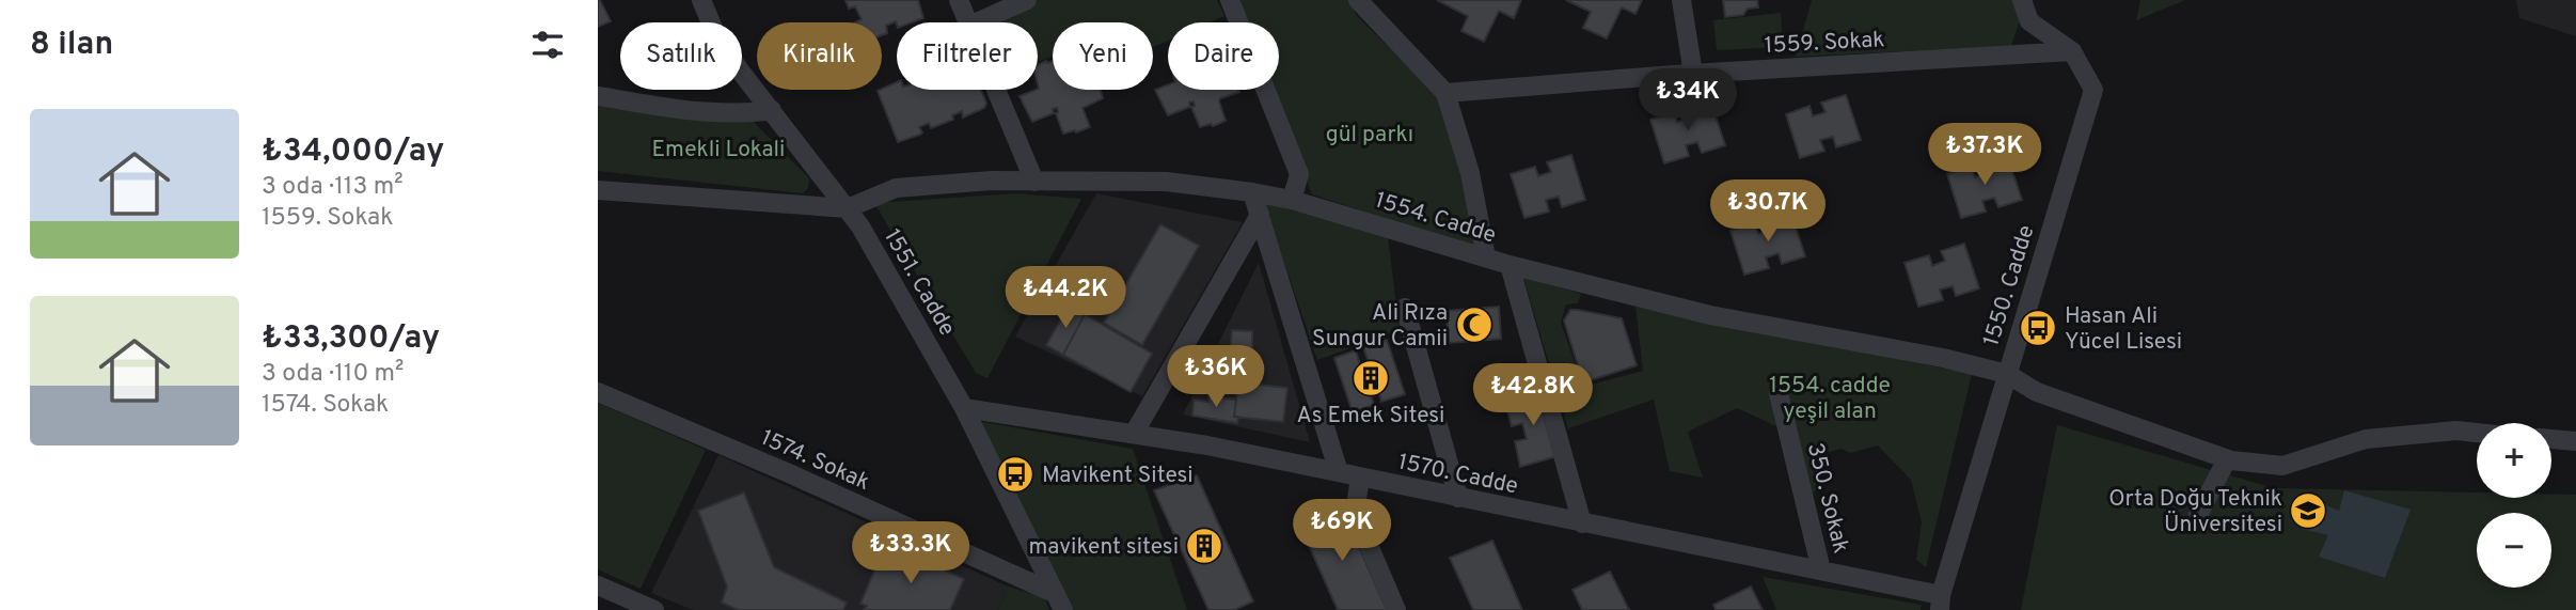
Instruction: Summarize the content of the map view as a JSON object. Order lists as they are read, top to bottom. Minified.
{"streets":{"street":["1559. Sokak","1554. Cadde","1551. Cadde","1550. Cadde","1574. Sokak","1570. Cadde","350. Sokak"]},"crossings":[["1559. Sokak","1550. Cadde"],["1554. Cadde","1551. Cadde"],["1554. Cadde","1550. Cadde"],["1551. Cadde","1574. Sokak"],["1551. Cadde","1570. Cadde"],["1550. Cadde","1570. Cadde"],["1570. Cadde","350. Sokak"]],"parks":["gül parkı","Emekli Lokali","1554. cadde yeşil alan"],"places":{"mosque":["Ali Rıza Sungur Camii"],"bus stop":["Hasan Ali Yücel Lisesi","Mavikent Sitesi"],"building":["As Emek Sitesi","mavikent sitesi"],"school or university":["Orta Doğu Teknik Üniversitesi"]},"page":{"heading":"8 ilan","chip":["Satılık","Kiralık","Filtreler","Yeni","Daire"],"price":["₺34K","₺37.3K","₺30.7K","₺44.2K","₺36K","₺42.8K","₺69K","₺33.3K"],"list":[{"name":"₺34,000/ay","note":"3 oda · 113 m² · 1559. Sokak"},{"name":"₺33,300/ay","note":"3 oda · 110 m² · 1574. Sokak"}],"map_buttons":["+","−"]}}
